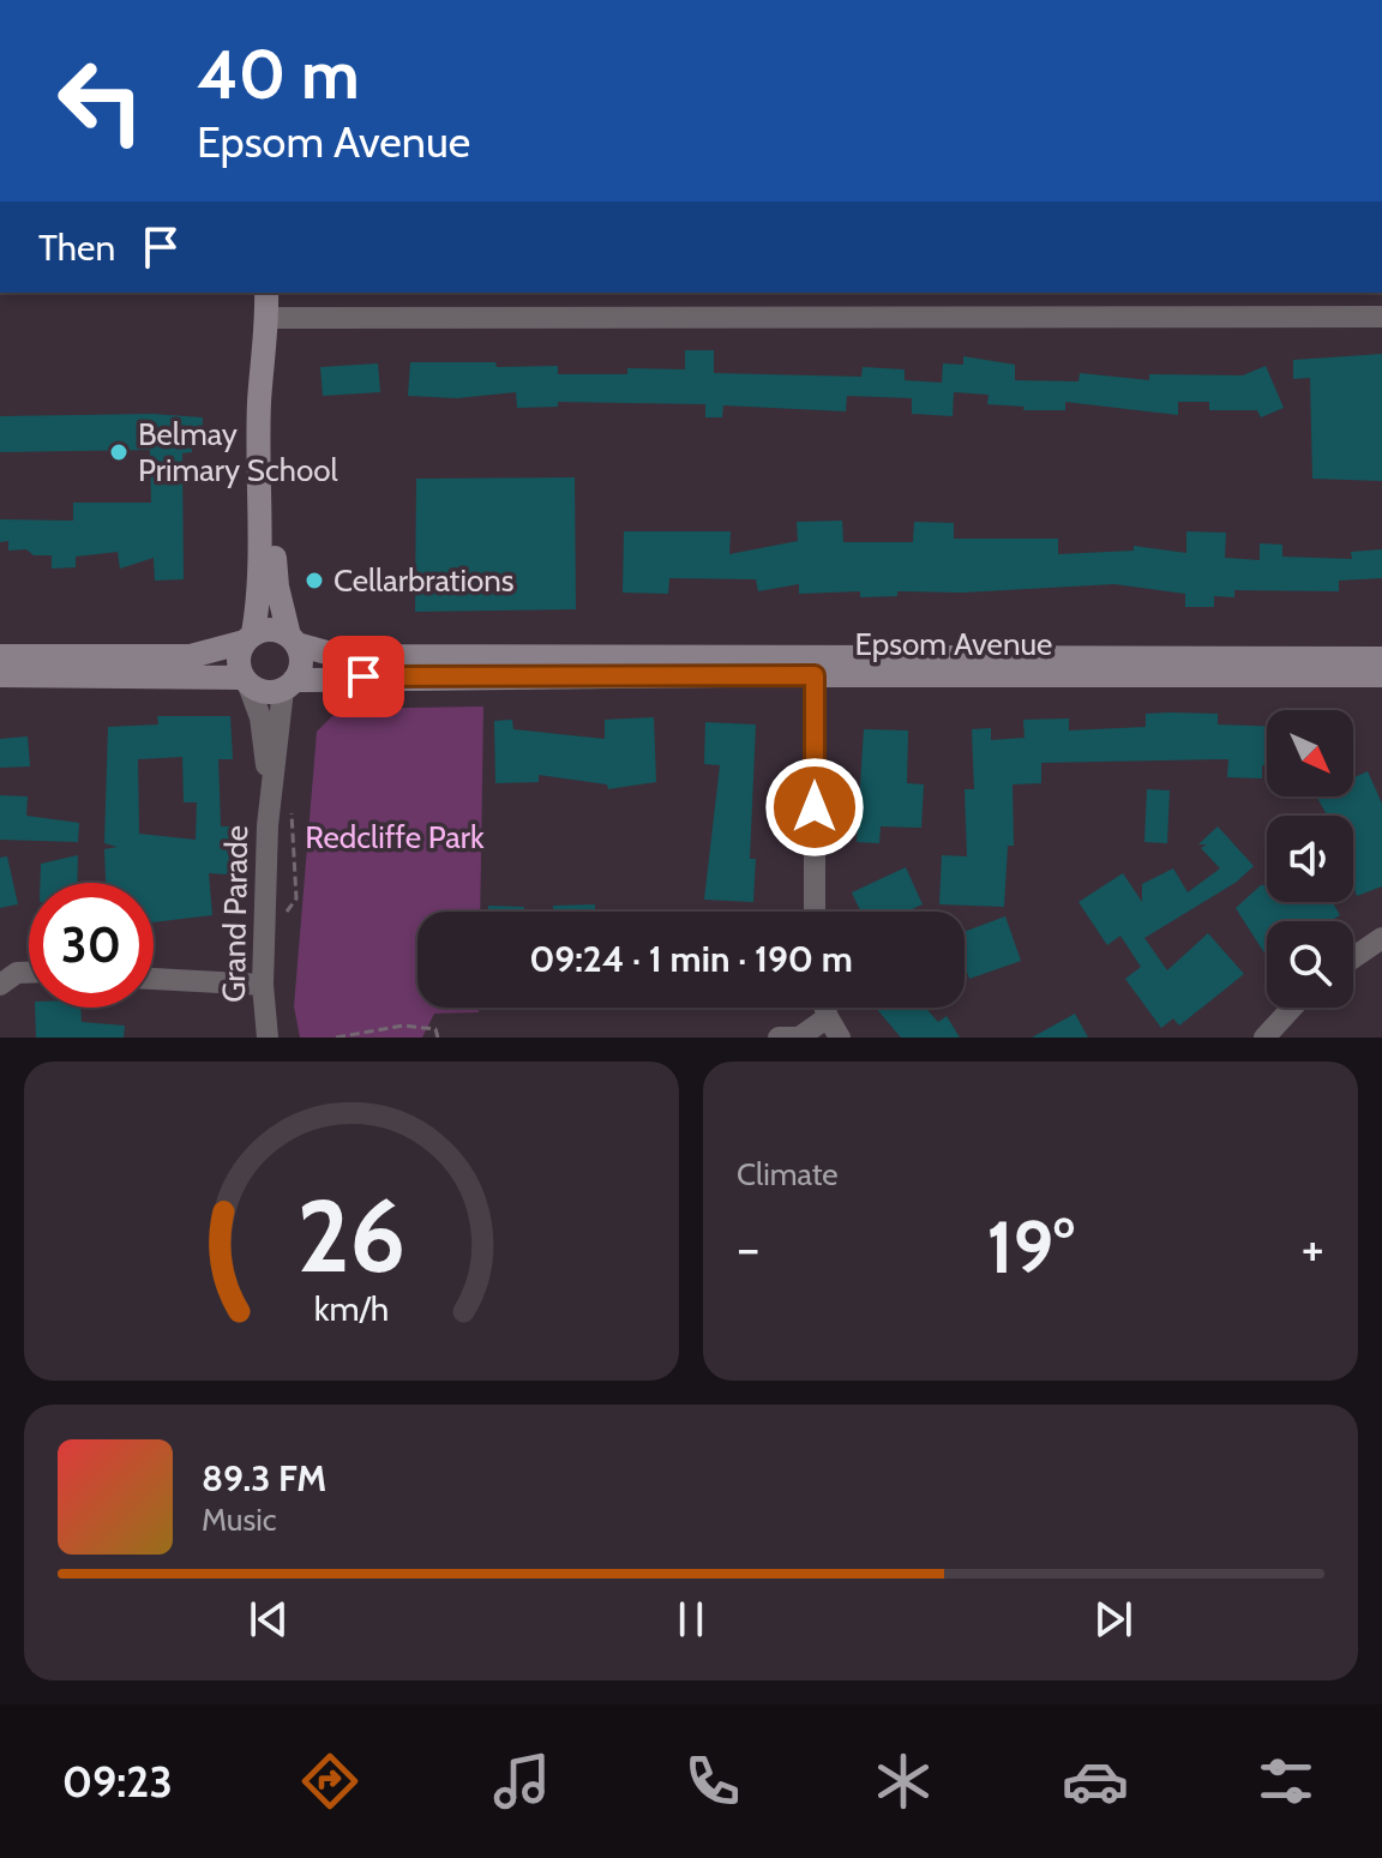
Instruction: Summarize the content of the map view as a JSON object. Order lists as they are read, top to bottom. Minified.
{"streets":{"street":["Epsom Avenue","Grand Parade"]},"crossings":[["Epsom Avenue","Grand Parade"]],"parks":["Redcliffe Park"],"places":["Belmay Primary School","Cellarbrations"],"north":"bottom right","page":{"turn":["40 m","Epsom Avenue"],"then":"Then","limit":"30","trip":"09:24 · 1 min · 190 m","tile":"Climate","heat":["−","19°","+"],"song":["89.3 FM","Music"],"tabs":"09:23","gauge":["26","km/h"]}}
